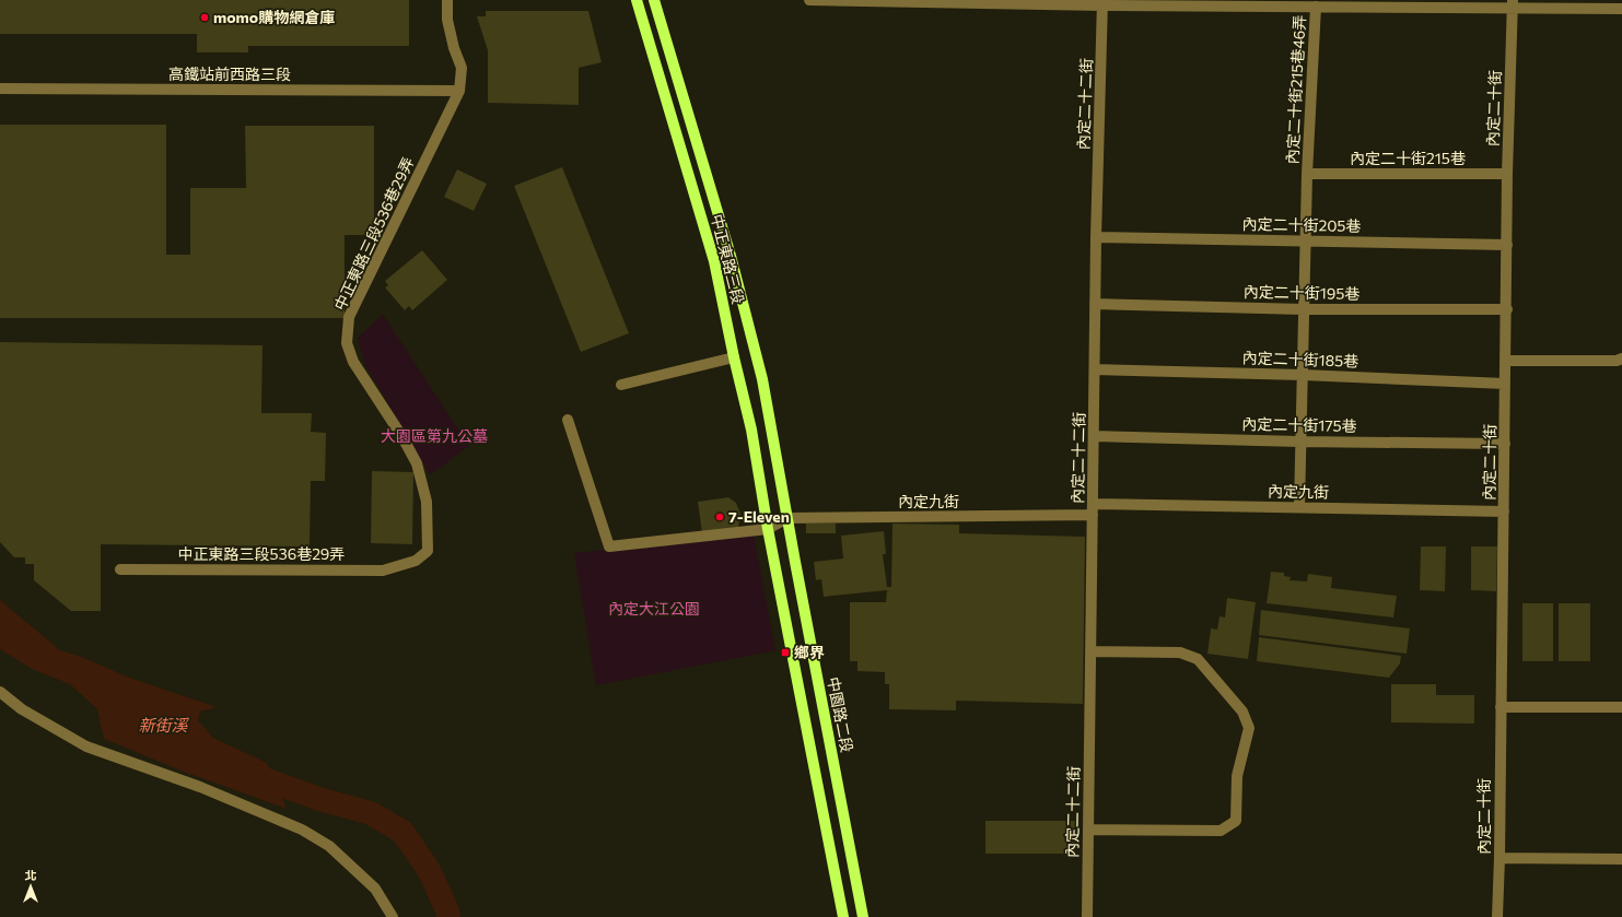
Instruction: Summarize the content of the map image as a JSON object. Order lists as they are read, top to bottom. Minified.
{"streets":{"main road":["中正東路三段","中園路二段"],"street":["高鐵站前西路三段","內定二十街215巷46弄","內定二十二街","內定二十街","內定二十街215巷","內定二十街205巷","中正東路三段536巷29弄","內定二十街195巷","內定二十街185巷","內定二十街175巷","內定九街"]},"crossings":[["高鐵站前西路三段","中正東路三段536巷29弄"],["內定二十街215巷46弄","內定二十街215巷"],["內定二十街215巷46弄","內定二十街205巷"],["內定二十街215巷46弄","內定二十街195巷"],["內定二十街215巷46弄","內定二十街185巷"],["內定二十街215巷46弄","內定二十街175巷"],["內定二十街215巷46弄","內定九街"],["內定二十二街","內定二十街205巷"],["內定二十二街","內定二十街195巷"],["內定二十二街","內定二十街185巷"],["內定二十二街","內定二十街175巷"],["內定二十二街","內定九街"],["內定二十街","內定二十街215巷"],["內定二十街","內定二十街205巷"],["內定二十街","內定二十街195巷"],["內定二十街","內定二十街185巷"],["內定二十街","內定二十街175巷"],["內定二十街","內定九街"],["中正東路三段","內定九街"],["內定九街","中園路二段"]],"water":["新街溪"],"parks":["大園區第九公墓","內定大江公園"],"places":{"other":["momo購物網倉庫","7-Eleven"],"transit":["鄉界"]},"north":"top"}
